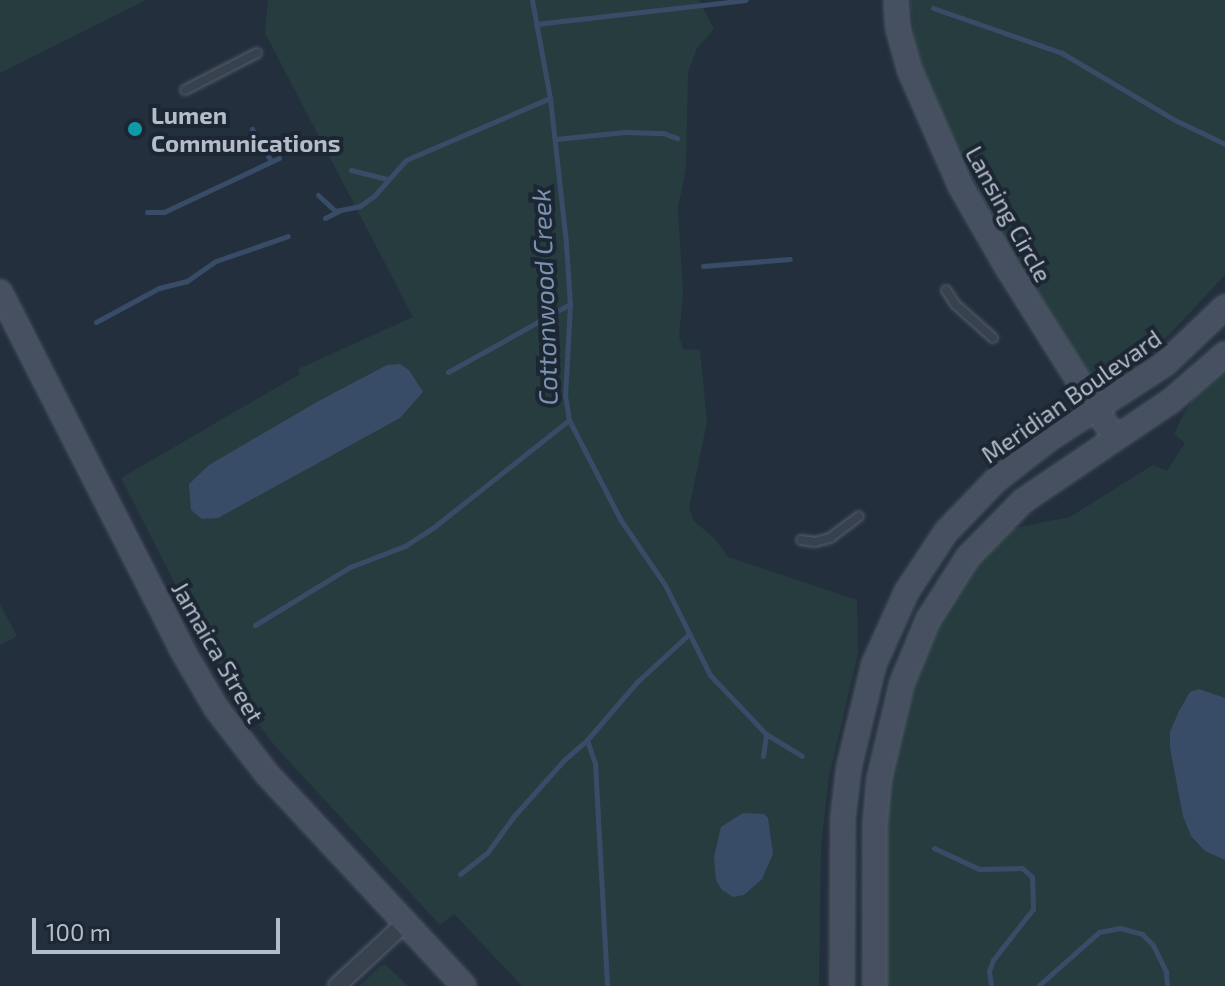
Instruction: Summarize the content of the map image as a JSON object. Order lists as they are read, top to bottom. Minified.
{"streets":{"main road":["Lansing Circle","Meridian Boulevard","Jamaica Street"]},"crossings":[["Lansing Circle","Meridian Boulevard"]],"water":["Cottonwood Creek"],"places":["Lumen Communications"],"scale_bar":"100 m"}
